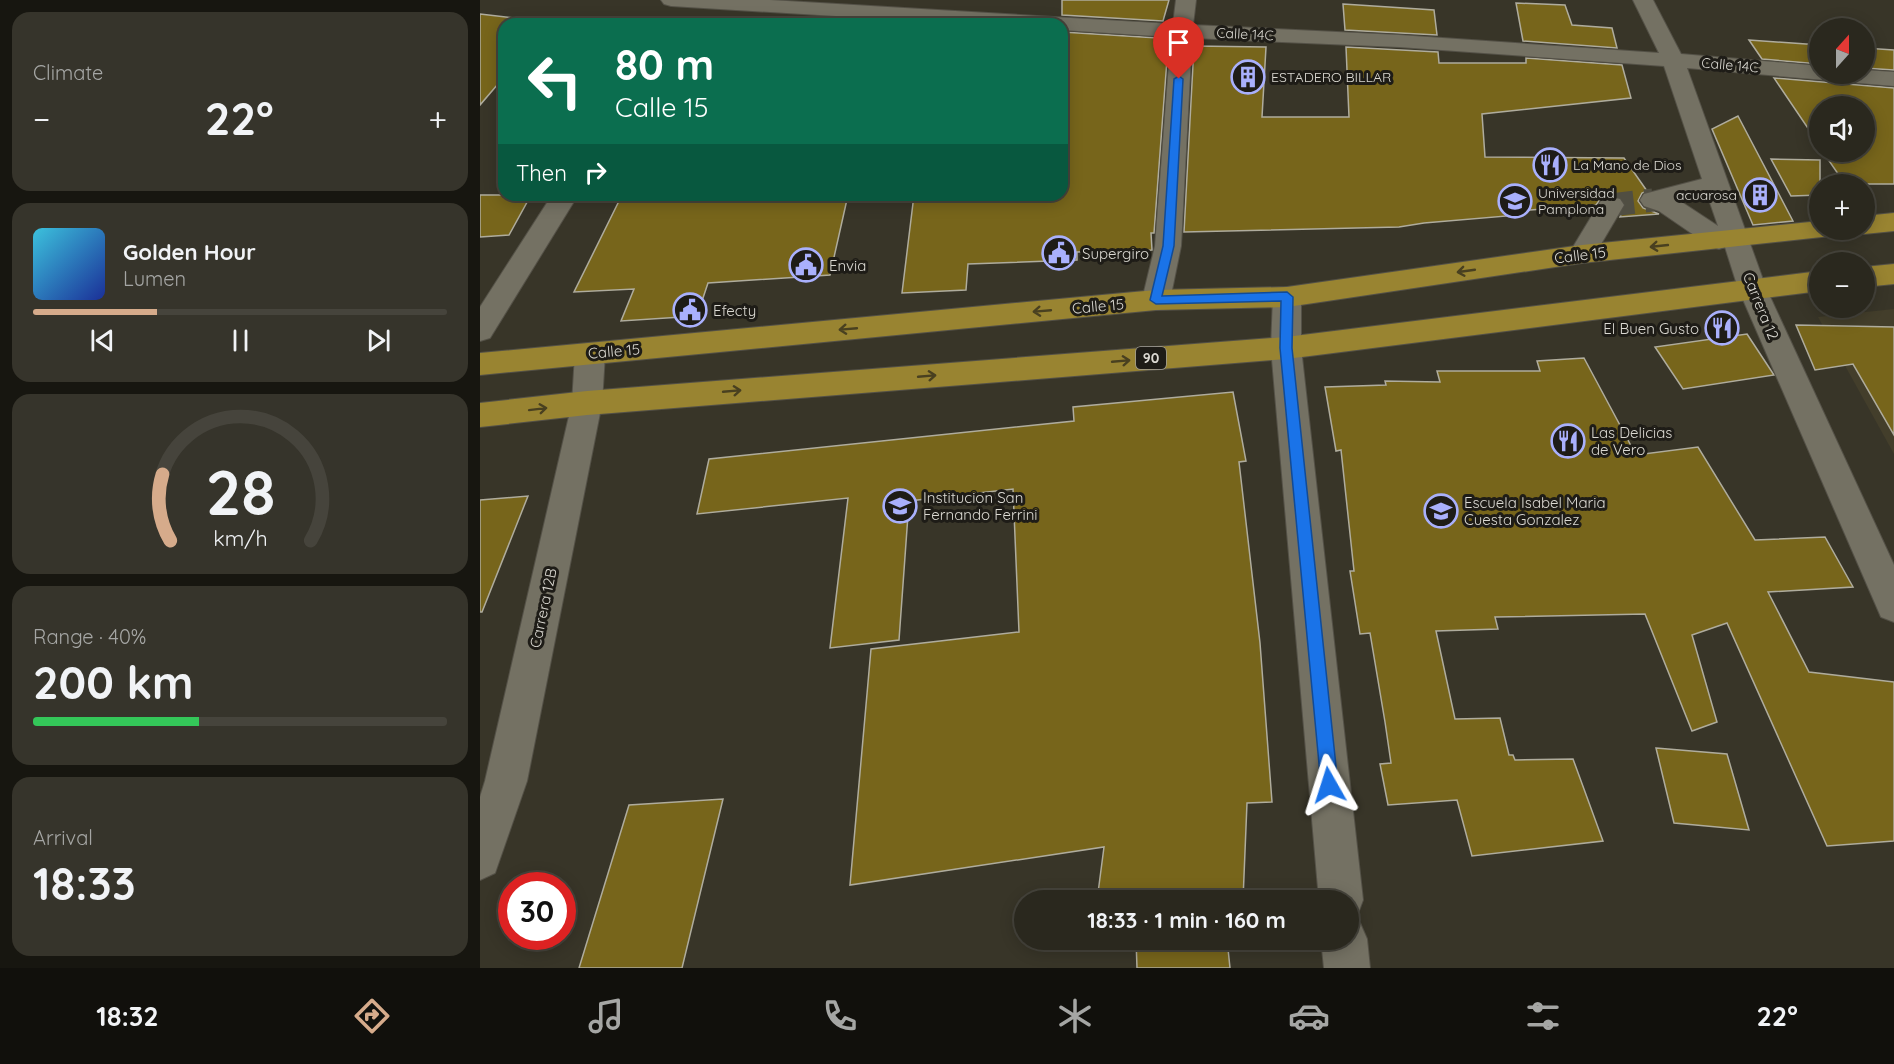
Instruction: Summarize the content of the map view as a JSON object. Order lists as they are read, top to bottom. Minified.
{"streets":{"highway":["Calle 15","90"],"street":["Calle 14C","Carrera 12","Carrera 12B"]},"crossings":[["Calle 14C","Carrera 12"],["Calle 15","Carrera 12"],["Calle 15","Carrera 12B"],["Carrera 12","90"],["90","Carrera 12B"]],"places":{"building":["ESTADERO BILLAR","acuarosa"],"restaurant":["La Mano de Dios","El Buen Gusto","Las Delicias de Vero"],"school or university":["Universidad Pamplona","Institucion San Fernando Ferrini","Escuela Isabel Maria Cuesta Gonzalez"],"public building":["Supergiro","Envia","Efecty"]},"north":"top","page":{"tile":["Climate",["Range · 40%","200 km"],["Arrival","18:33"]],"map_buttons":["+","−"],"turn":["80 m","Calle 15"],"heat":["−","22°","+"],"then":"Then","song":["Golden Hour","Lumen"],"limit":"30","trip":"18:33 · 1 min · 160 m","tabs":["18:32","22°"],"gauge":["28","km/h"]}}
